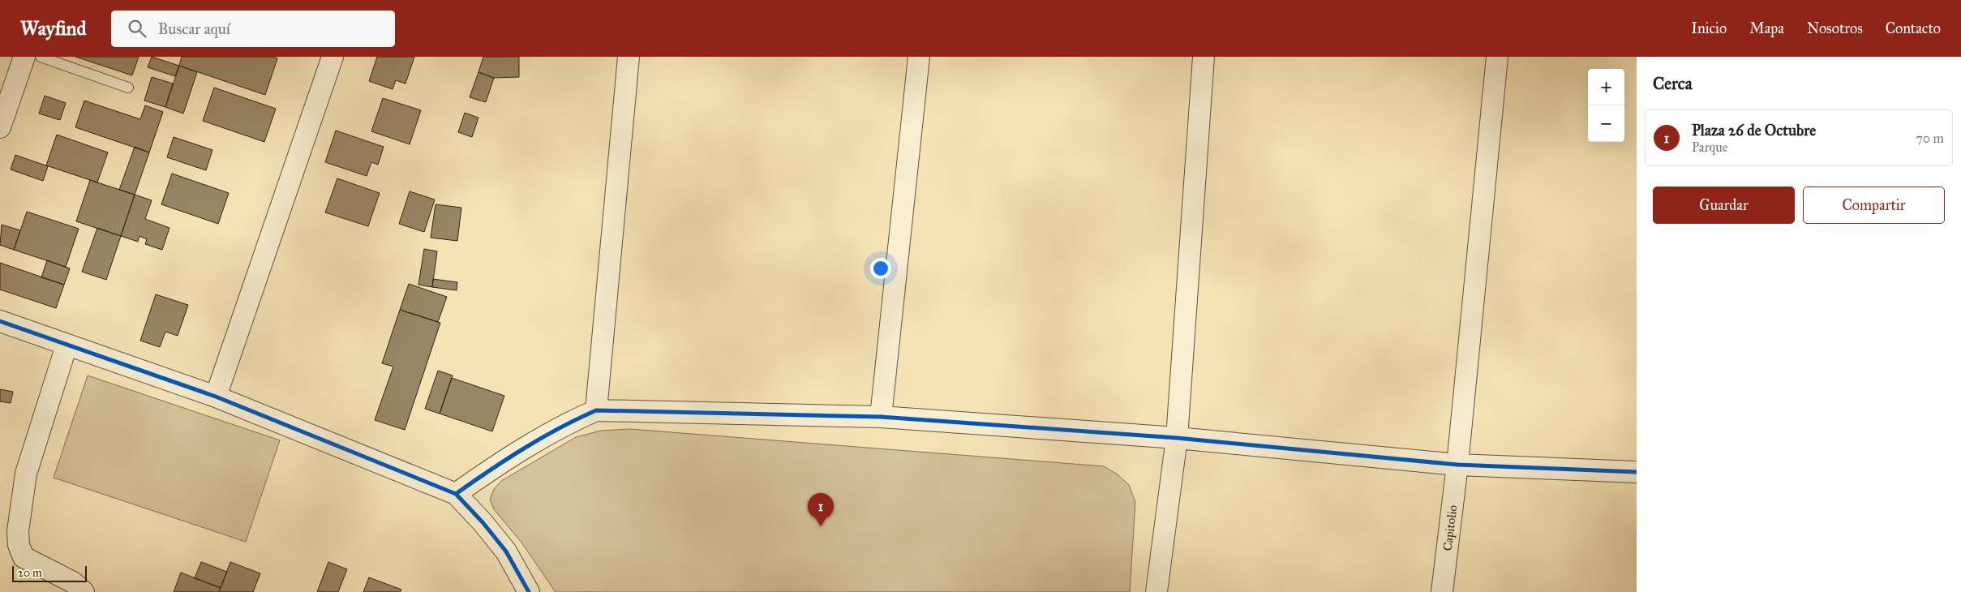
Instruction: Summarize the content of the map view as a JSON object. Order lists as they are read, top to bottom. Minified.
{"streets":{"street":["Capitolio"]},"scale_bar":"20 m","page":{"header":"Wayfind","search":"Buscar aquí","nav":["Inicio","Mapa","Nosotros","Contacto"],"heading":"Cerca","map_buttons":["+","−"],"list":[{"mark":"1","name":"Plaza 26 de Octubre","note":"Parque","value":"70 m"}],"buttons":["Guardar","Compartir"],"pins":"1","scale":"20 m"}}
